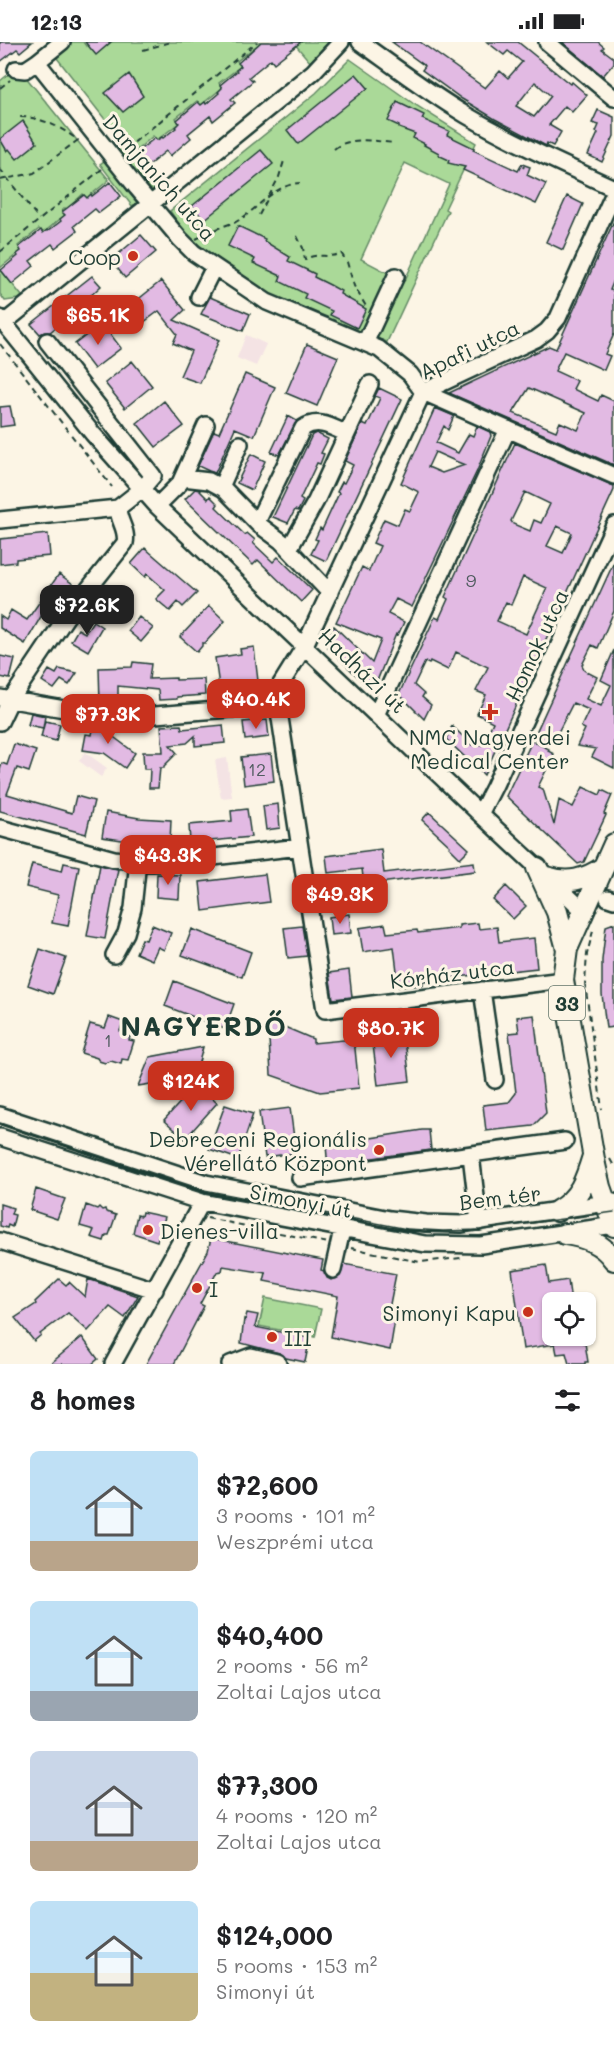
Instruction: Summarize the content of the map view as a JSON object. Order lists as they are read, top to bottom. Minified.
{"streets":{"main road":["33"],"street":["Damjanich utca","Apafi utca","Homok utca","Hadházi út","Kórház utca","Bem tér","Simonyi út"]},"crossings":[["Damjanich utca","Apafi utca"],["Apafi utca","Hadházi út"],["Homok utca","Hadházi út"],["Hadházi út","33"],["Kórház utca","33"],["33","Bem tér"],["Bem tér","Simonyi út"]],"districts":["NAGYERDŐ"],"places":{"other":["Coop","Debreceni Regionális Vérellátó Központ","Dienes-villa","I","Simonyi Kapu","III"],"health":["NMC Nagyerdei Medical Center"]},"house_numbers":["9","12","1"],"page":{"status":"12:13","price":["$65.1K","$72.6K","$40.4K","$77.3K","$43.3K","$49.3K","$80.7K","$124K"],"heading":"8 homes","list":[{"name":"$72,600","note":"3 rooms · 101 m² · Weszprémi utca"},{"name":"$40,400","note":"2 rooms · 56 m² · Zoltai Lajos utca"},{"name":"$77,300","note":"4 rooms · 120 m² · Zoltai Lajos utca"},{"name":"$124,000","note":"5 rooms · 153 m² · Simonyi út"}]}}
